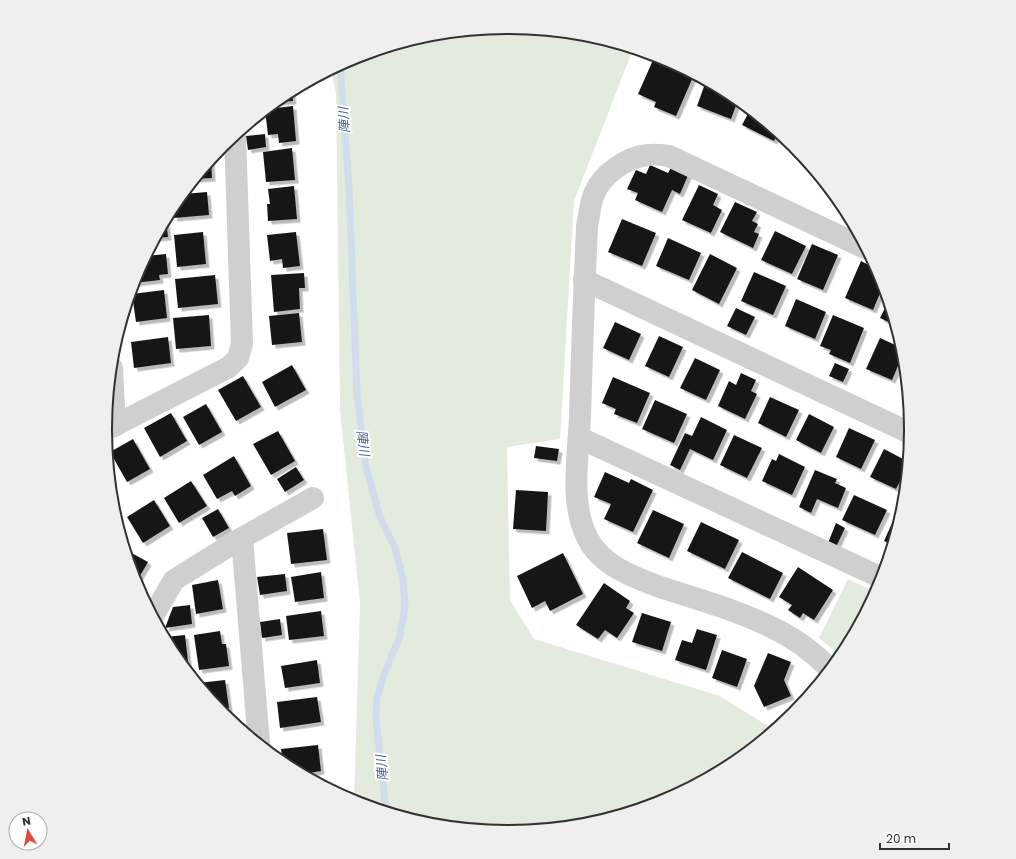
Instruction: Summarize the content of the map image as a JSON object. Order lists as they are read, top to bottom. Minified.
{"water":["陣川"],"scale_bar":"20 m","north":"top"}
